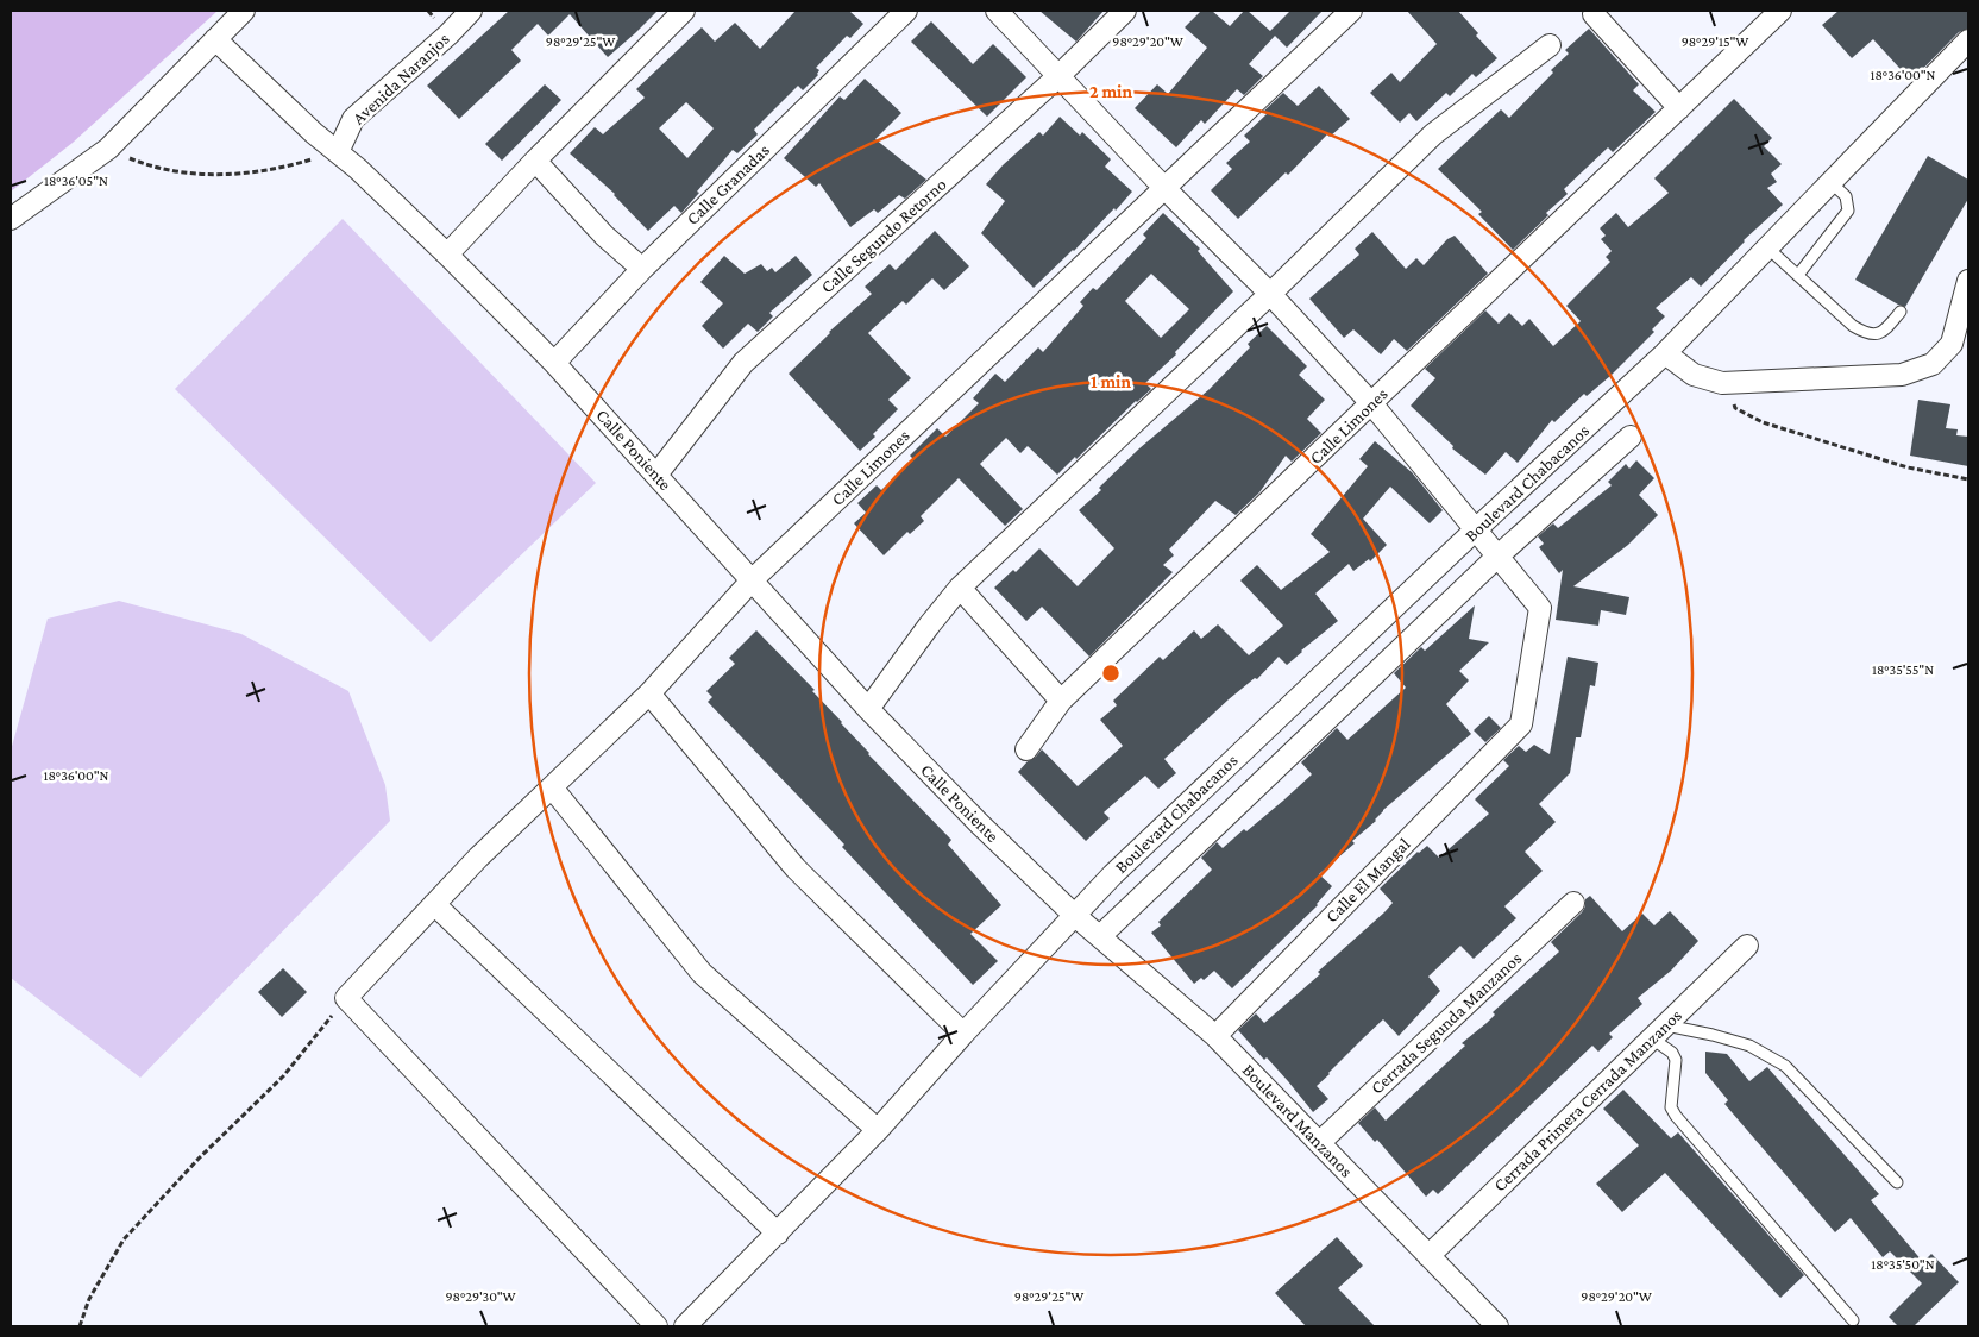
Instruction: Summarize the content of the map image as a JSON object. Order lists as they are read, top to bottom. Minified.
{"streets":{"street":["Avenida Naranjos","Calle Granadas","Calle Segundo Retorno","Calle Limones","Calle Poniente","Boulevard Chabacanos","Calle El Mangal","Cerrada Segunda Manzanos","Cerrada Primera Cerrada Manzanos","Boulevard Manzanos"]},"crossings":[["Avenida Naranjos","Calle Poniente"],["Calle Granadas","Calle Poniente"],["Calle Segundo Retorno","Calle Poniente"],["Calle Limones","Calle Poniente"],["Calle Poniente","Boulevard Chabacanos"],["Calle Poniente","Boulevard Manzanos"],["Boulevard Chabacanos","Calle El Mangal"],["Boulevard Chabacanos","Boulevard Manzanos"],["Calle El Mangal","Boulevard Manzanos"],["Cerrada Segunda Manzanos","Boulevard Manzanos"],["Cerrada Primera Cerrada Manzanos","Boulevard Manzanos"]],"coordinates":["98°29'25\"W","98°29'20\"W","98°29'15\"W","18°36'00\"N","18°36'05\"N","18°35'55\"N","18°35'50\"N","98°29'30\"W"],"rings":["2 min","1 min"]}
